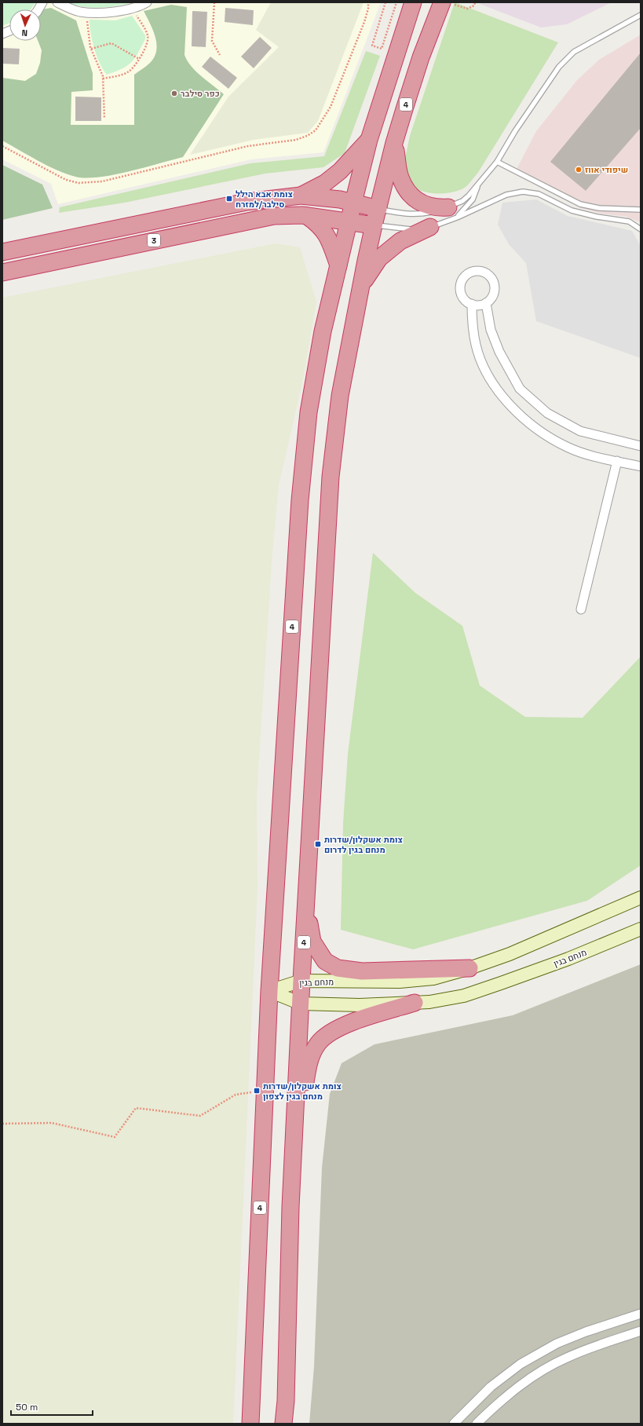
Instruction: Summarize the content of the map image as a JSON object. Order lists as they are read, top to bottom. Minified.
{"streets":{"highway":["4","3"],"main road":["מנחם בגין"]},"crossings":[["4","3"],["4","מנחם בגין"]],"places":{"other":["כפר סילבר","שיפודי אווז"],"transit":["צומת אבא הילל סילבר/למזרח","צומת אשקלון/שדרות מנחם בגין לדרום","צומת אשקלון/שדרות מנחם בגין לצפון"]},"scale_bar":"50 m","north":"bottom"}
